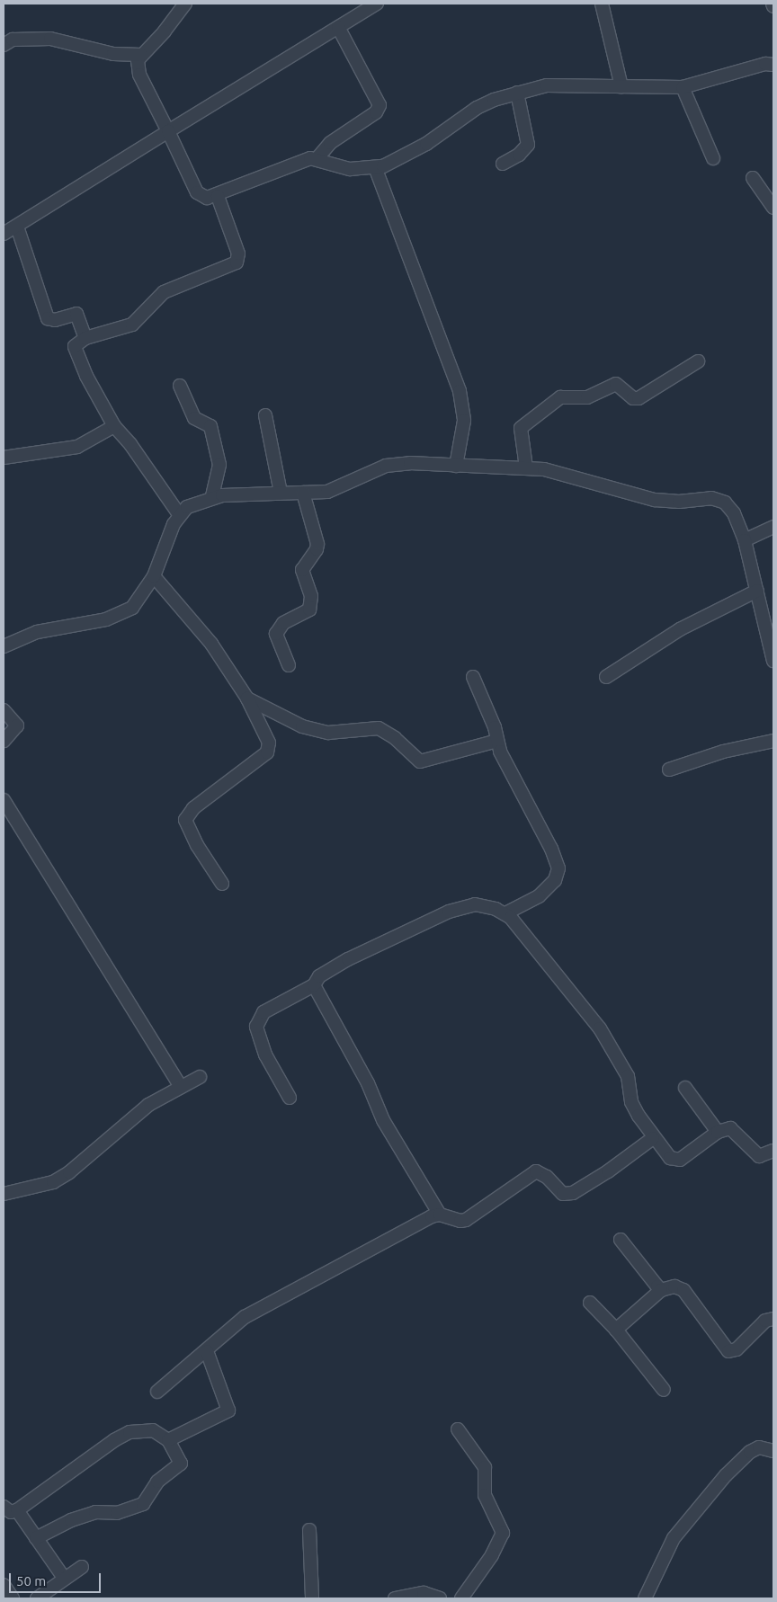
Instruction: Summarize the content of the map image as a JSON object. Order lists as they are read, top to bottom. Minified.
{"scale_bar":"50 m"}
